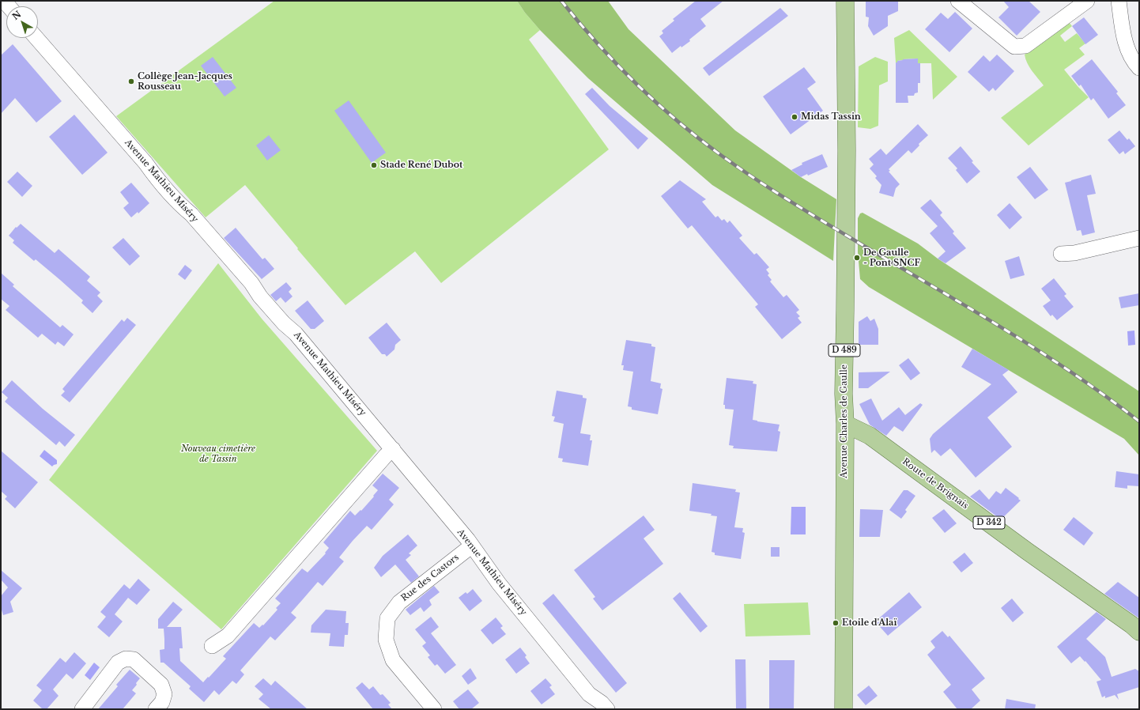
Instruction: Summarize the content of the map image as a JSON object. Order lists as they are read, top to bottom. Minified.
{"streets":{"main road":["D 489","Avenue Charles de Gaulle","Route de Brignais","D 342"],"street":["Avenue Mathieu Miséry","Rue des Castors"]},"crossings":[["Avenue Mathieu Miséry","Rue des Castors"],["Avenue Charles de Gaulle","Route de Brignais"]],"parks":["Nouveau cimetière de Tassin"],"places":["Collège Jean-Jacques Rousseau","Midas Tassin","Stade René Dubot","De Gaulle - Pont SNCF","Etoile d'Alaï"],"north":"top left"}
